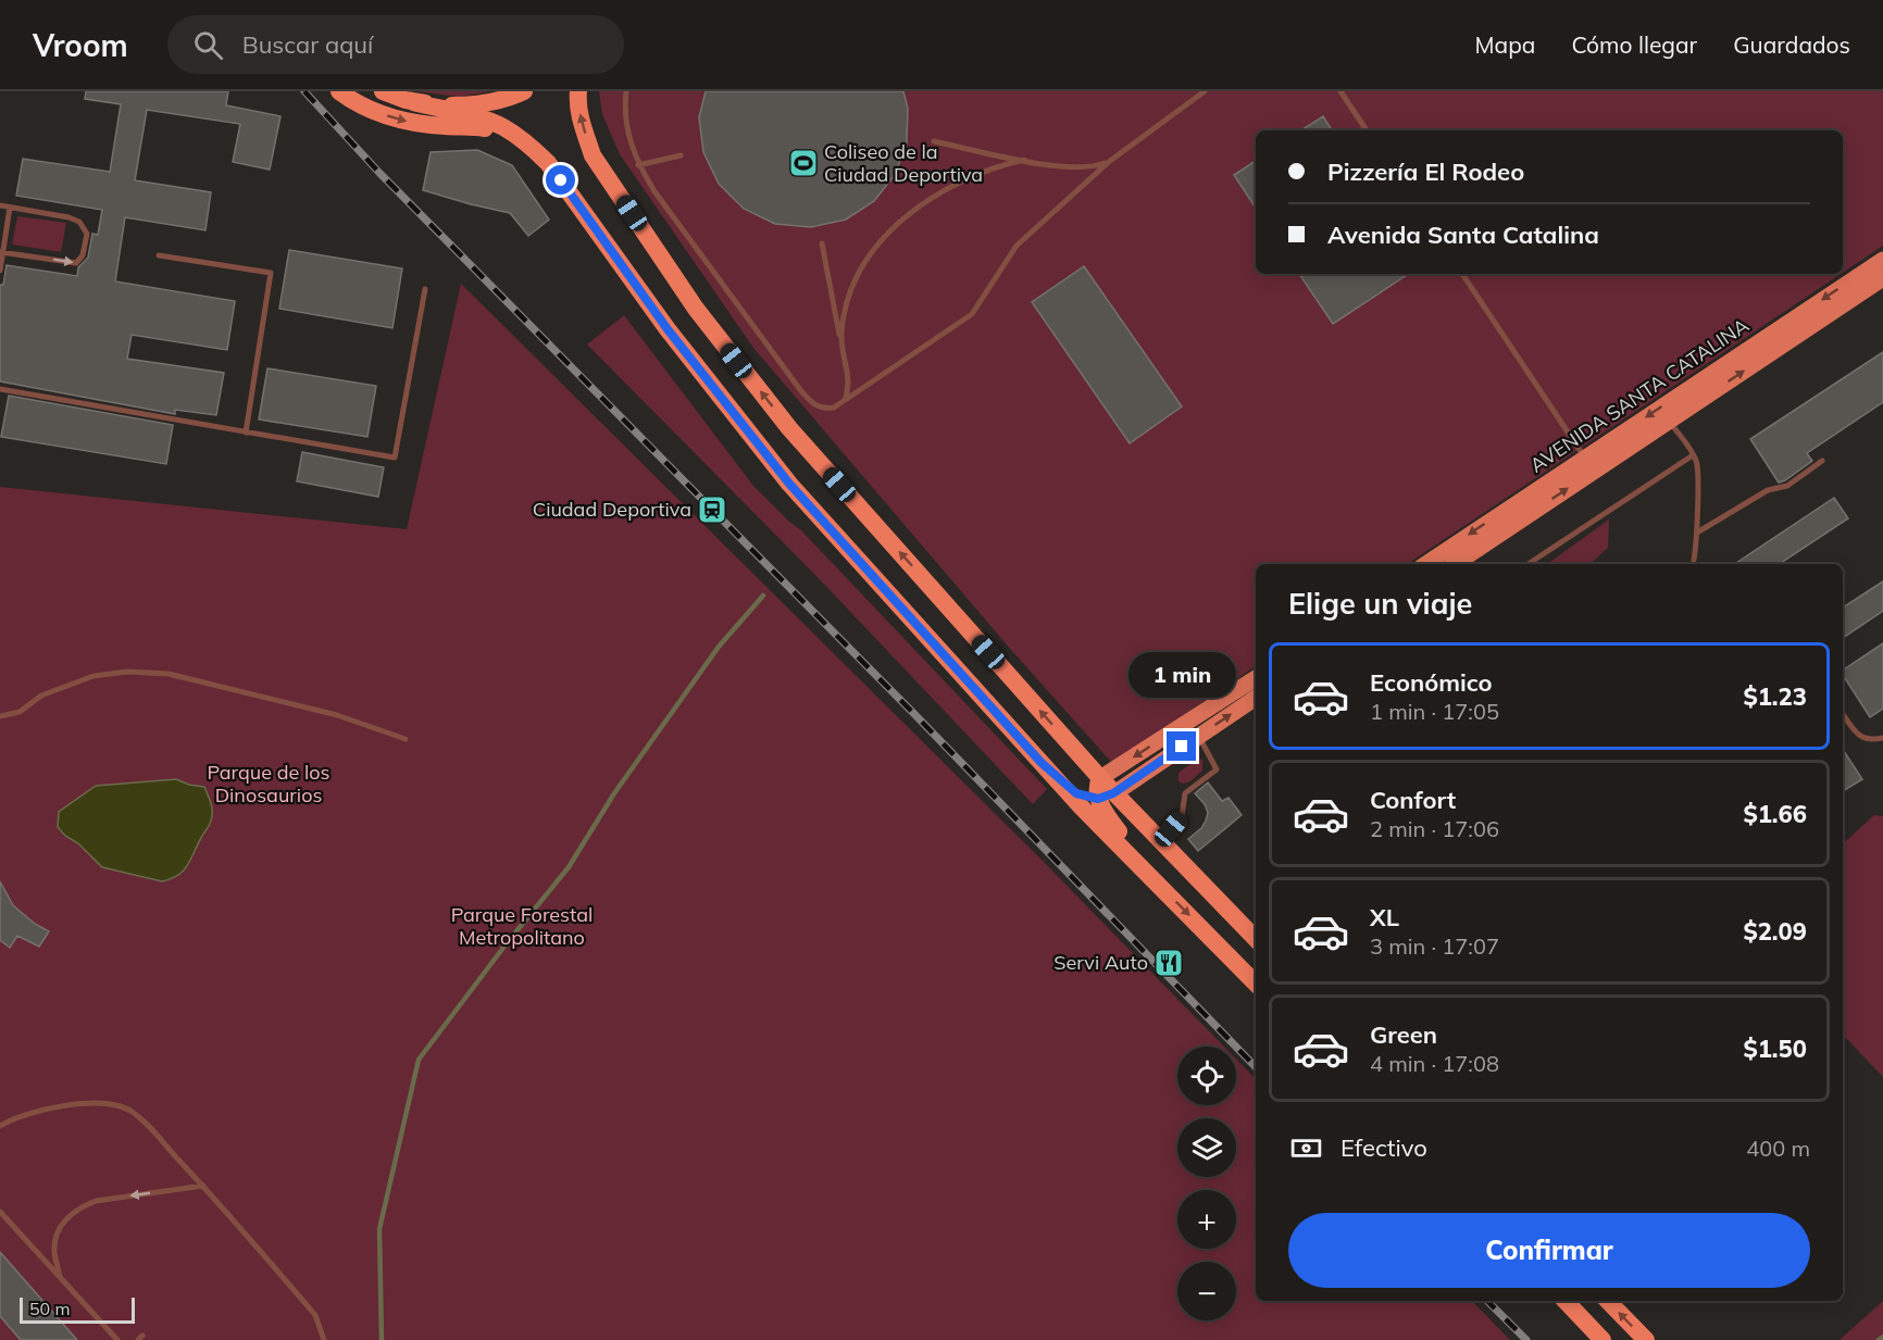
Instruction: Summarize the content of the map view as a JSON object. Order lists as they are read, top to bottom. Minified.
{"streets":{"main road":["AVENIDA SANTA CATALINA"]},"parks":["Parque de los Dinosaurios","Parque Forestal Metropolitano"],"places":{"sports":["Coliseo de la Ciudad Deportiva"],"station":["Ciudad Deportiva"],"restaurant":["Servi Auto"]},"scale_bar":"50 m","page":{"header":"Vroom","search":"Buscar aquí","nav":["Mapa","Cómo llegar","Guardados"],"banner":["Pizzería El Rodeo","Avenida Santa Catalina"],"heading":"Elige un viaje","list":[{"name":"Económico","note":"1 min · 17:05","value":"$1.23"},{"name":"Confort","note":"2 min · 17:06","value":"$1.66"},{"name":"XL","note":"3 min · 17:07","value":"$2.09"},{"name":"Green","note":"4 min · 17:08","value":"$1.50"}],"bubble":"1 min","map_buttons":["+","−"],"pay":["Efectivo","400 m"],"buttons":"Confirmar","scale":"50 m"}}
